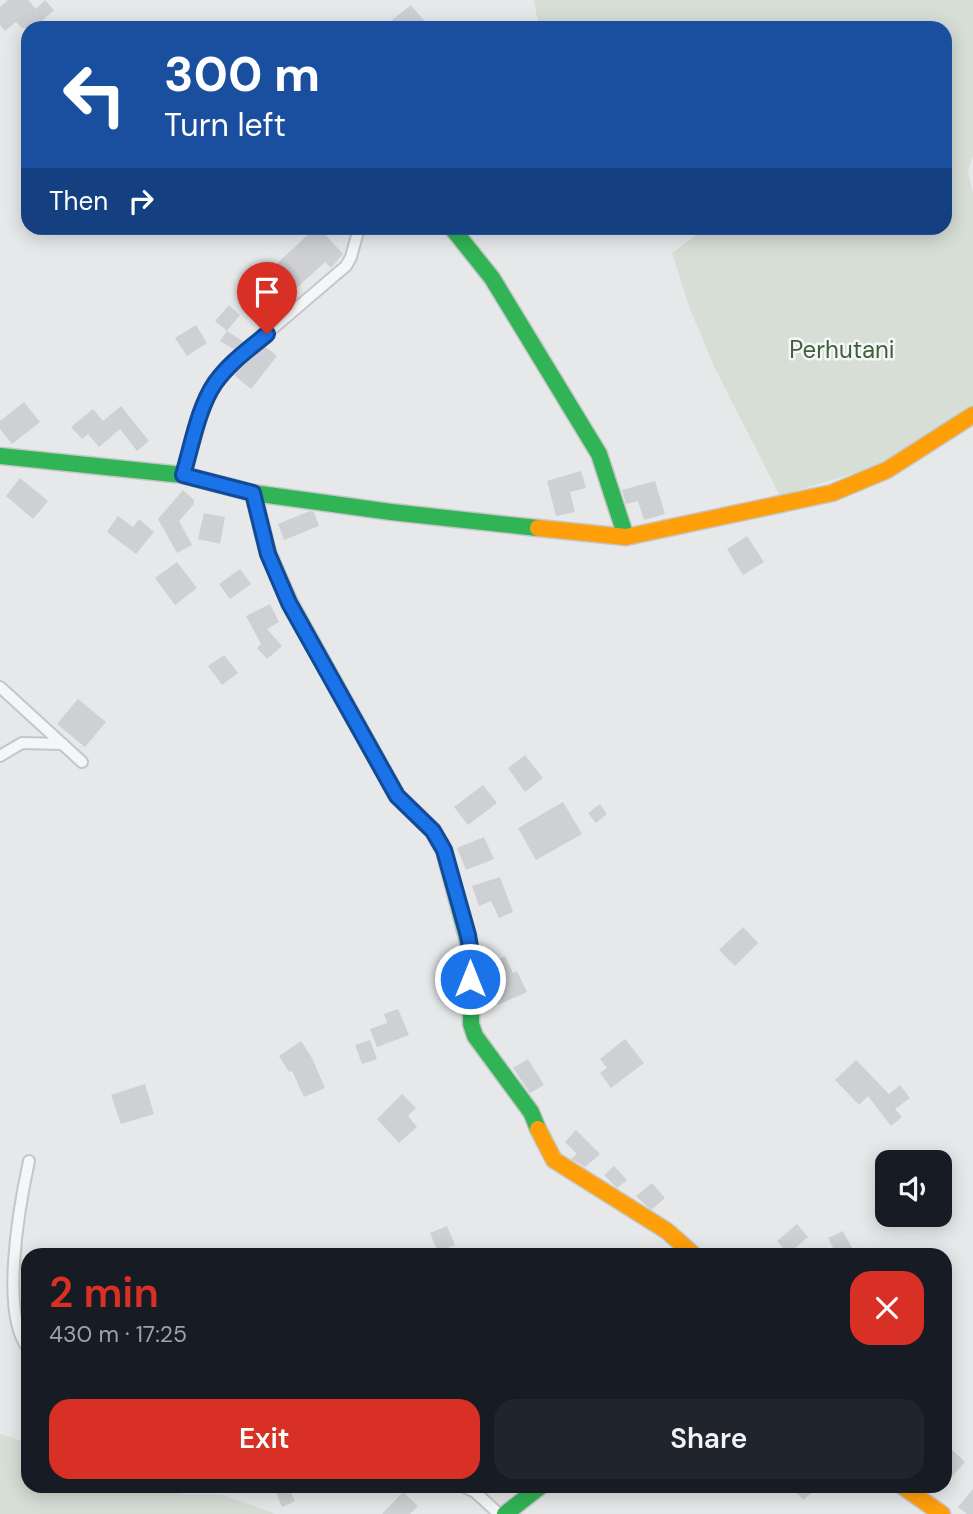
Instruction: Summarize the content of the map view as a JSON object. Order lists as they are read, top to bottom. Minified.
{"parks":["Perhutani"],"page":{"turn":["300 m","Turn left"],"then":"Then","heading":["2 min","430 m · 17:25"],"buttons":["Exit","Share"]}}
